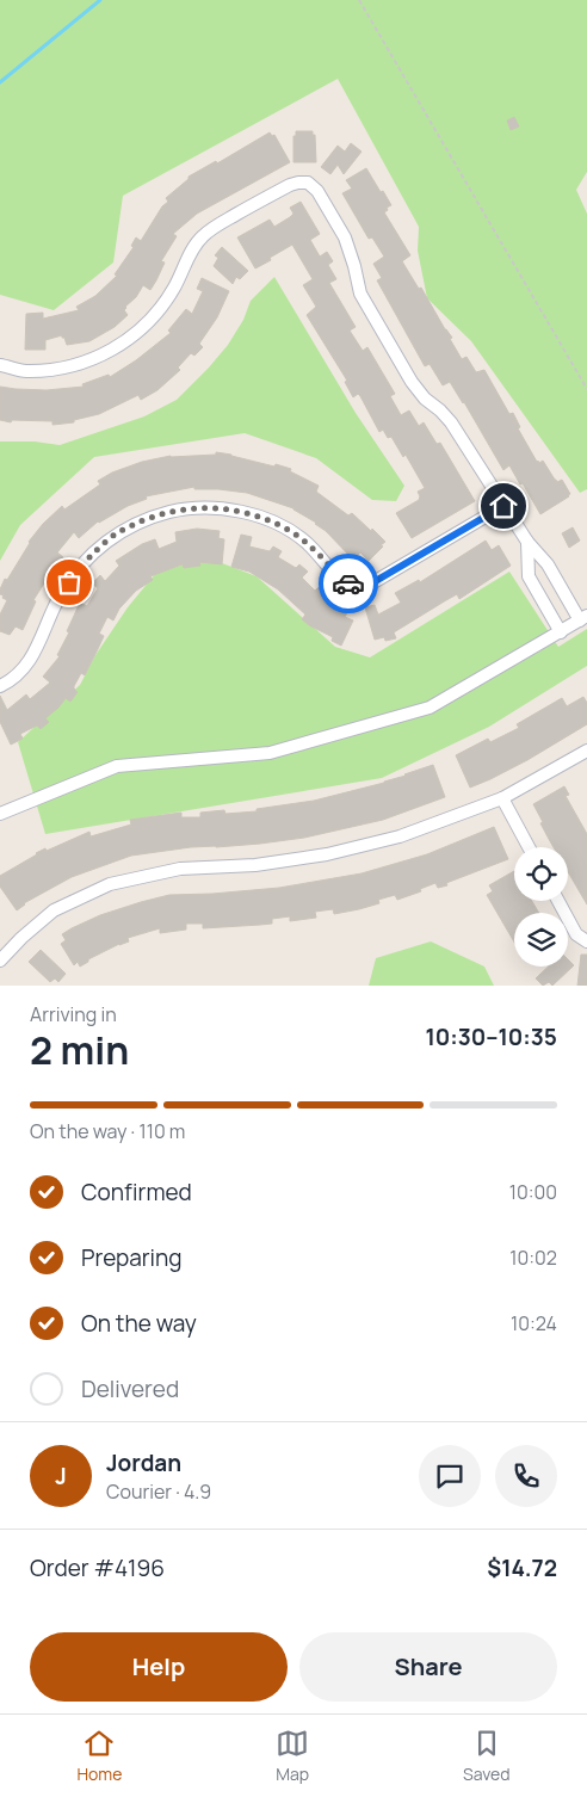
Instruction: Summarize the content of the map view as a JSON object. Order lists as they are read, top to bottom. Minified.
{"page":{"heading":["2 min","Arriving in","10:30–10:35"],"panel":["Jordan","Courier · 4.9","Order #4196","$14.72"],"bar":"On the way · 110 m","list":[["Confirmed","10:00"],["Preparing","10:02"],["On the way","10:24"],"Delivered"],"round":"J","buttons":["Help","Share"],"tabs":["Home","Map","Saved"]}}
